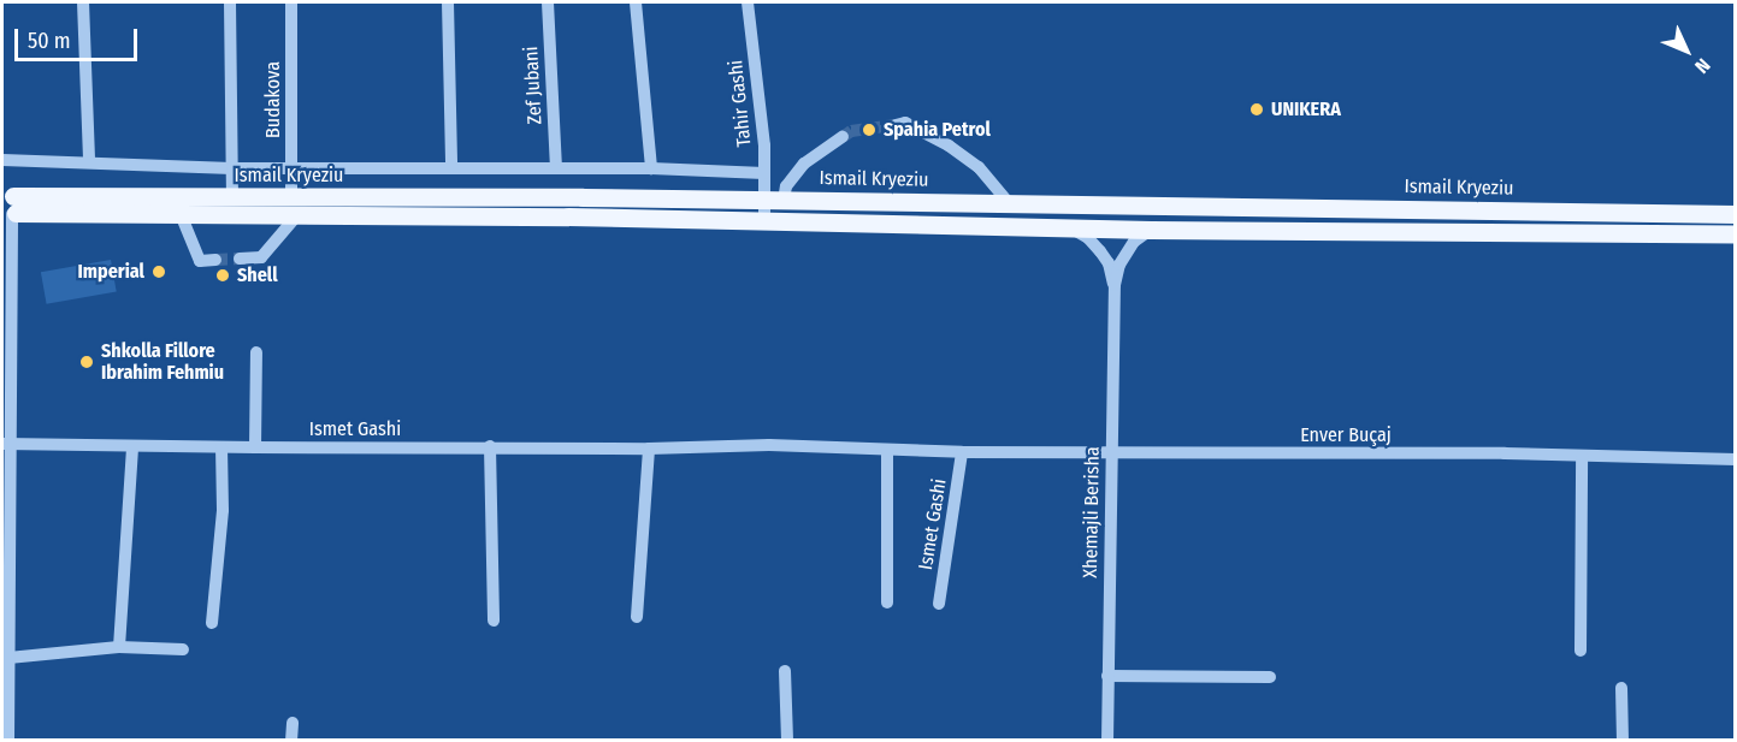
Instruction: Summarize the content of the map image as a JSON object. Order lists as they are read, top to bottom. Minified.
{"streets":{"main road":["Ismail Kryeziu"],"street":["Zef Jubani","Budakova","Tahir Gashi","Ismet Gashi","Enver Buçaj","Xhemajli Berisha"]},"crossings":[["Budakova","Ismail Kryeziu"],["Tahir Gashi","Ismail Kryeziu"],["Ismail Kryeziu","Xhemajli Berisha"],["Ismet Gashi","Enver Buçaj"],["Ismet Gashi","Xhemajli Berisha"],["Enver Buçaj","Xhemajli Berisha"]],"places":["UNIKERA","Spahia Petrol","Imperial","Shell","Shkolla Fillore Ibrahim Fehmiu"],"scale_bar":"50 m","north":"bottom right"}
